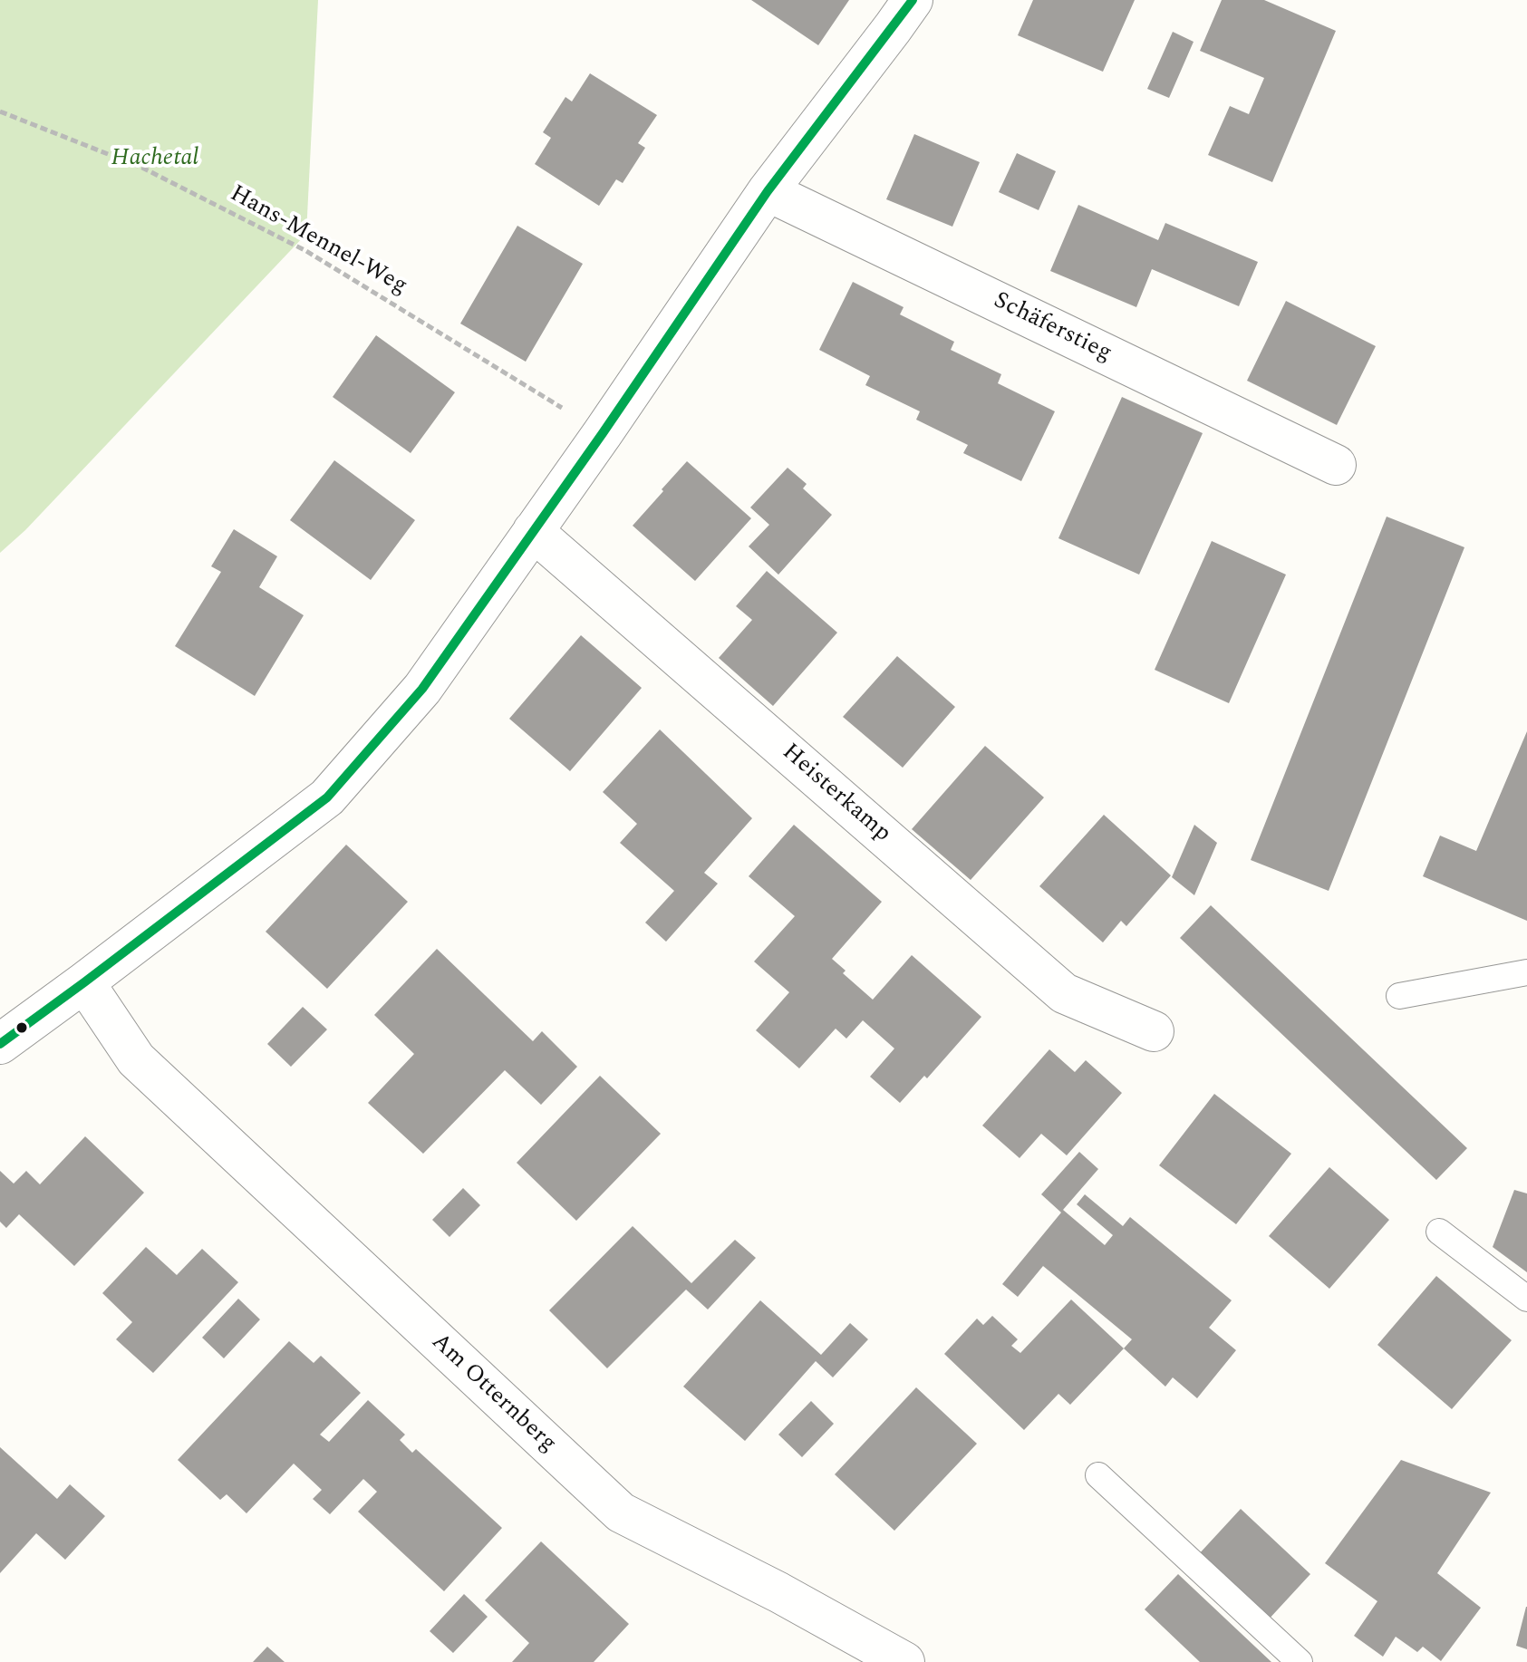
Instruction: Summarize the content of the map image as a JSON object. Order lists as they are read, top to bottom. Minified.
{"streets":{"street":["Schäferstieg","Heisterkamp","Am Otternberg"],"path":["Hans-Mennel-Weg"]},"parks":["Hachetal"]}
